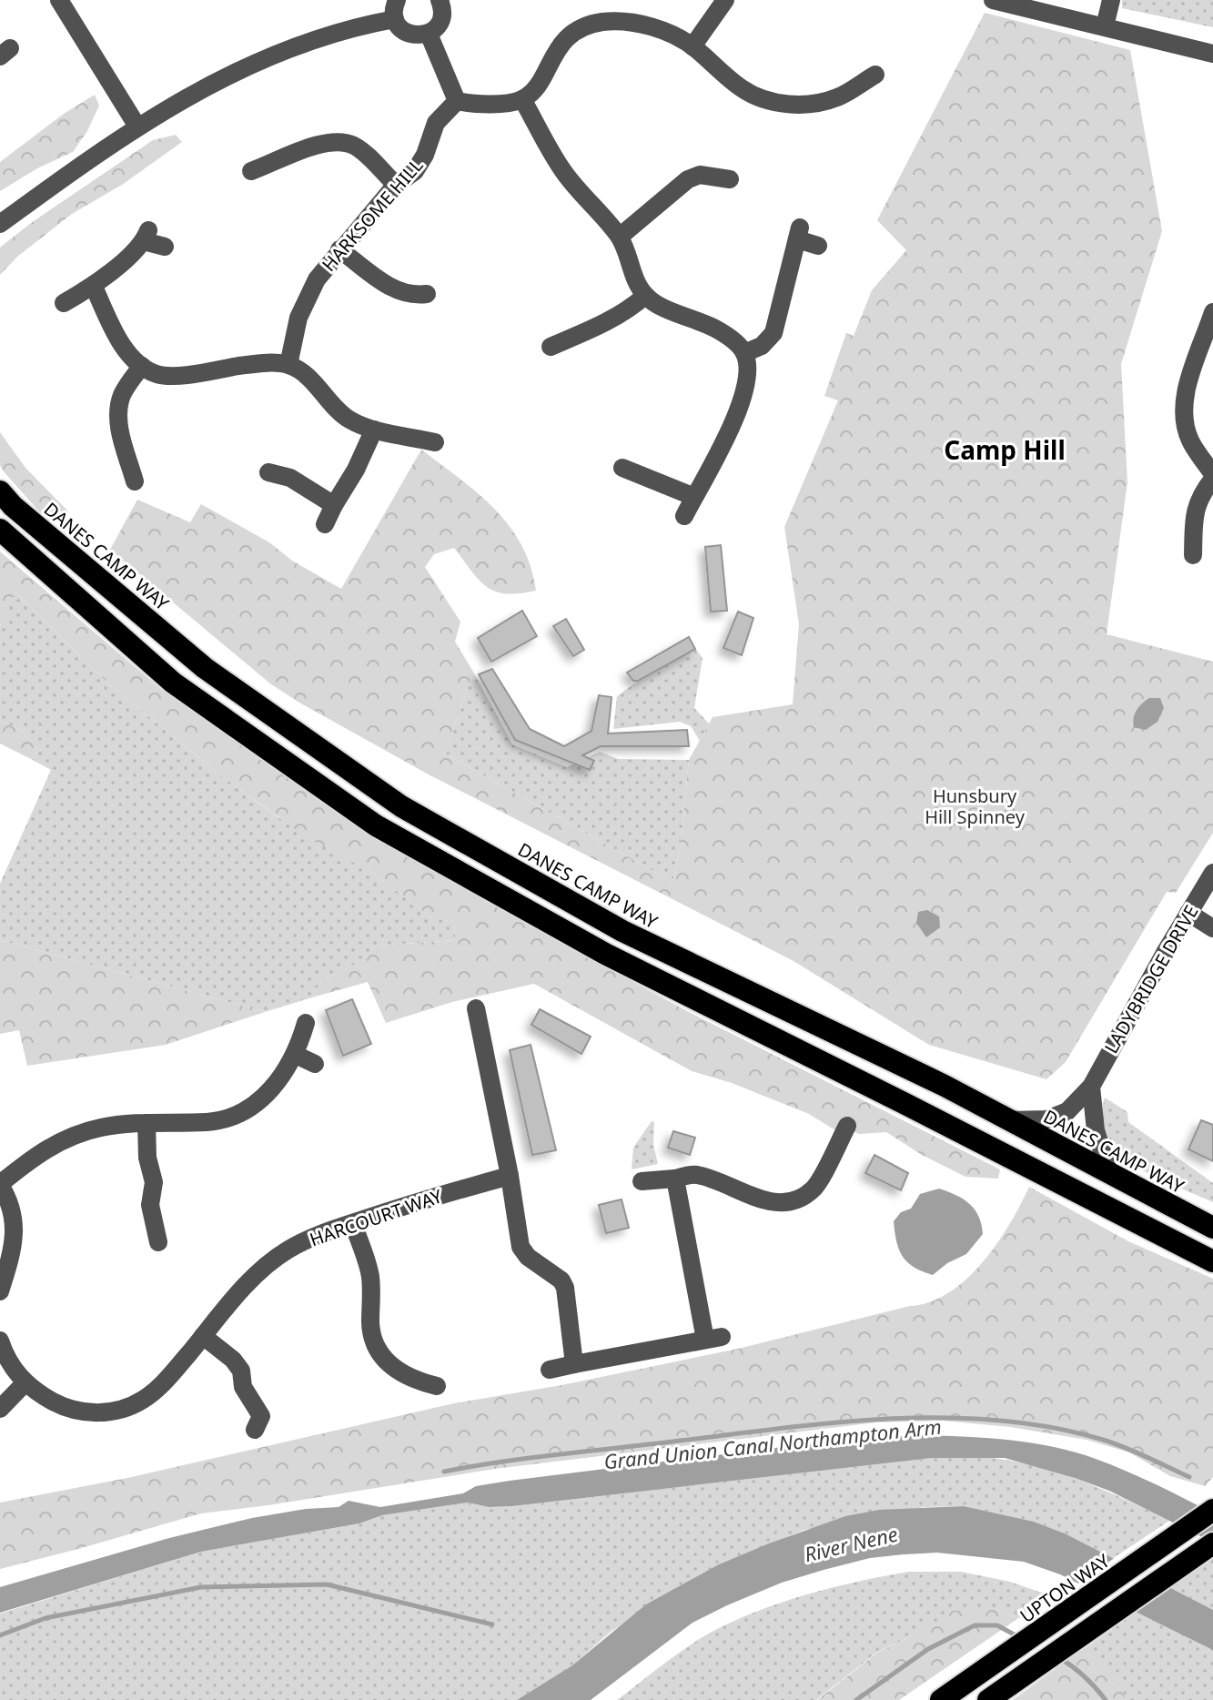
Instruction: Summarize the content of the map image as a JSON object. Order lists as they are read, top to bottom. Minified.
{"streets":{"highway":["DANES CAMP WAY","UPTON WAY"],"street":["HARKSOME HILL","LADYBRIDGE DRIVE","HARCOURT WAY"]},"crossings":[["DANES CAMP WAY","LADYBRIDGE DRIVE"]],"districts":["Camp Hill"],"water":["Grand Union Canal Northampton Arm","River Nene"],"parks":["Hunsbury Hill Spinney"]}
